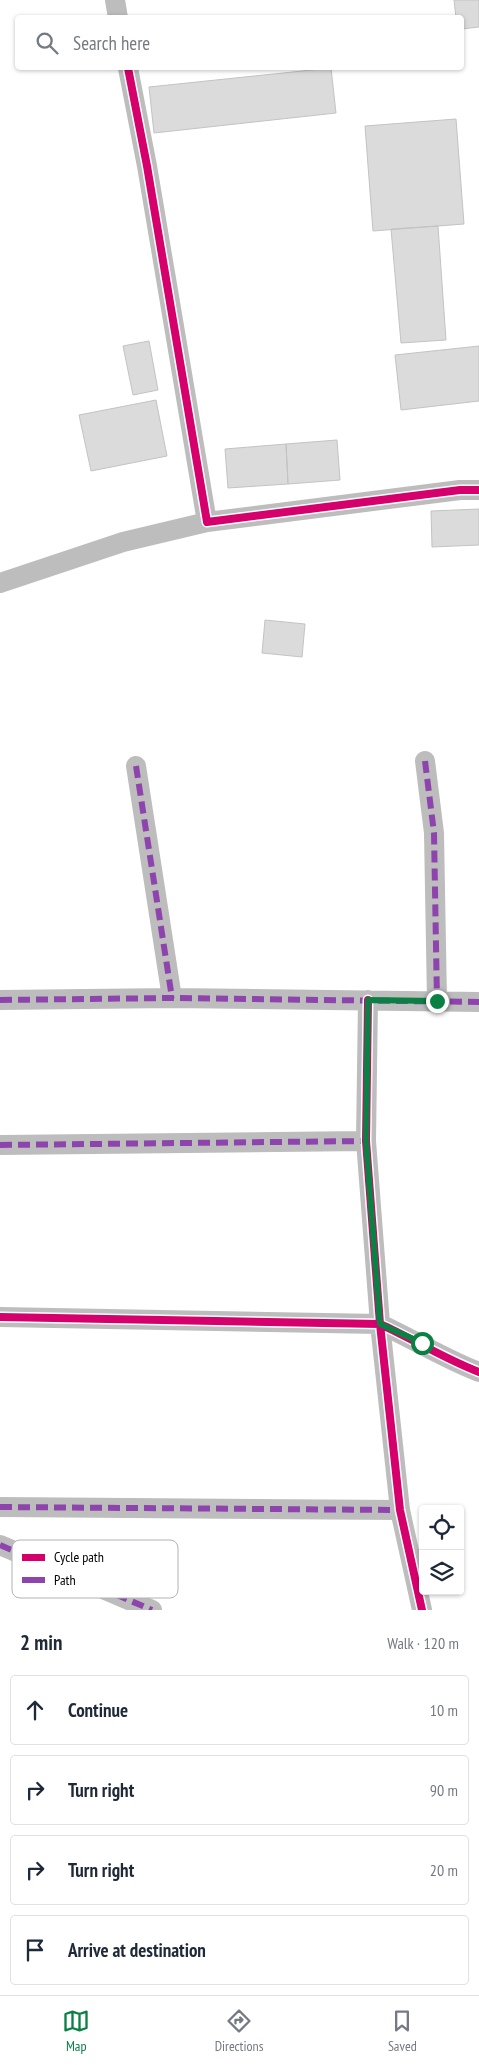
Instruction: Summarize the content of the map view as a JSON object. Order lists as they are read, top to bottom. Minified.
{"legend":["Cycle path","Path"],"page":{"search":"Search here","heading":["2 min","Walk · 120 m"],"list":[["Continue","10 m"],["Turn right","90 m"],["Turn right","20 m"],"Arrive at destination"],"nav":["Map","Directions","Saved"]}}
